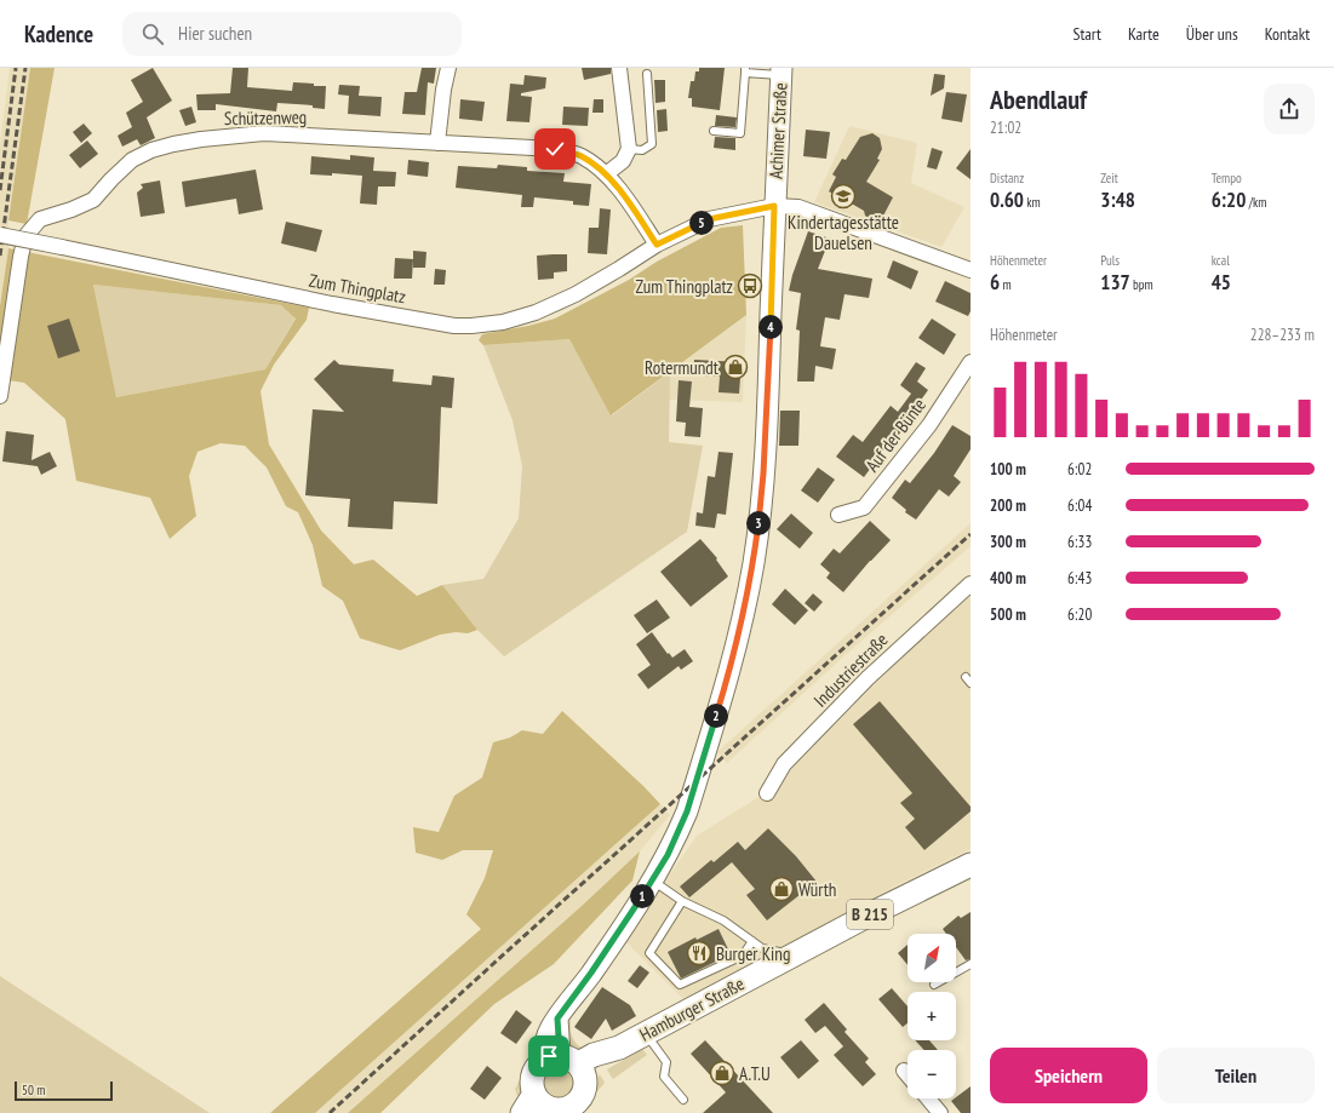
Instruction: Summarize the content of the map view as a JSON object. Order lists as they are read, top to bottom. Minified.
{"streets":{"main road":["Achimer Straße","B 215","Hamburger Straße"],"street":["Schützenweg","Zum Thingplatz","Auf der Bünte","Industriestraße"]},"crossings":[["Schützenweg","Zum Thingplatz"],["Achimer Straße","Zum Thingplatz"],["Achimer Straße","Hamburger Straße"]],"places":{"school or university":["Kindertagesstätte Dauelsen"],"bus stop":["Zum Thingplatz"],"shop":["Rotermundt","Würth","A.T.U"],"restaurant":["Burger King"]},"scale_bar":"50 m","north":"top right","page":{"header":"Kadence","search":"Hier suchen","nav":["Start","Karte","Über uns","Kontakt"],"heading":["Abendlauf","21:02"],"stats":[["Distanz","0.60 km"],["Zeit","3:48"],["Tempo","6:20 /km"],["Höhenmeter","6 m"],["Puls","137 bpm"],["kcal","45"]],"pins":["5","4","3","2","1"],"chart":["Höhenmeter","228–233 m"],"list":[{"name":"100 m","note":"6:02"},{"name":"200 m","note":"6:04"},{"name":"300 m","note":"6:33"},{"name":"400 m","note":"6:43"},{"name":"500 m","note":"6:20"}],"map_buttons":["+","−"],"buttons":["Speichern","Teilen"],"scale":"50 m"}}
